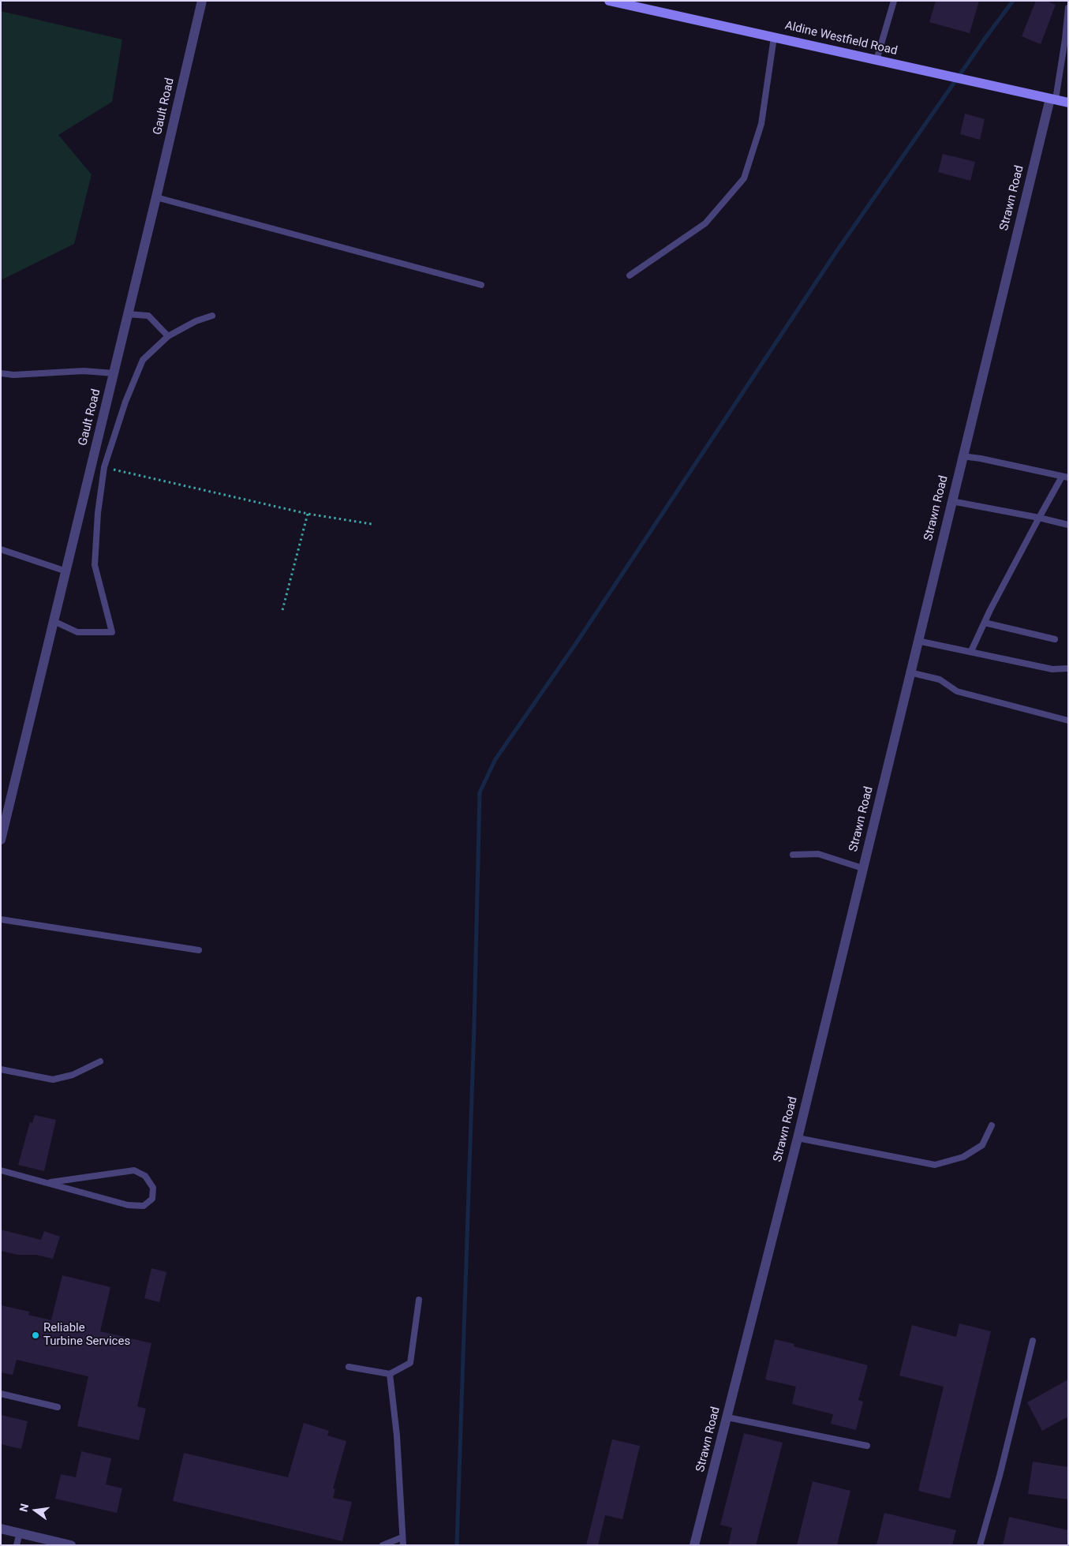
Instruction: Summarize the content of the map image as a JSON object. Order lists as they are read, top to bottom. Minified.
{"streets":{"main road":["Aldine Westfield Road"],"street":["Gault Road","Strawn Road"]},"crossings":[["Aldine Westfield Road","Strawn Road"]],"places":["Reliable Turbine Services"],"north":"left"}
